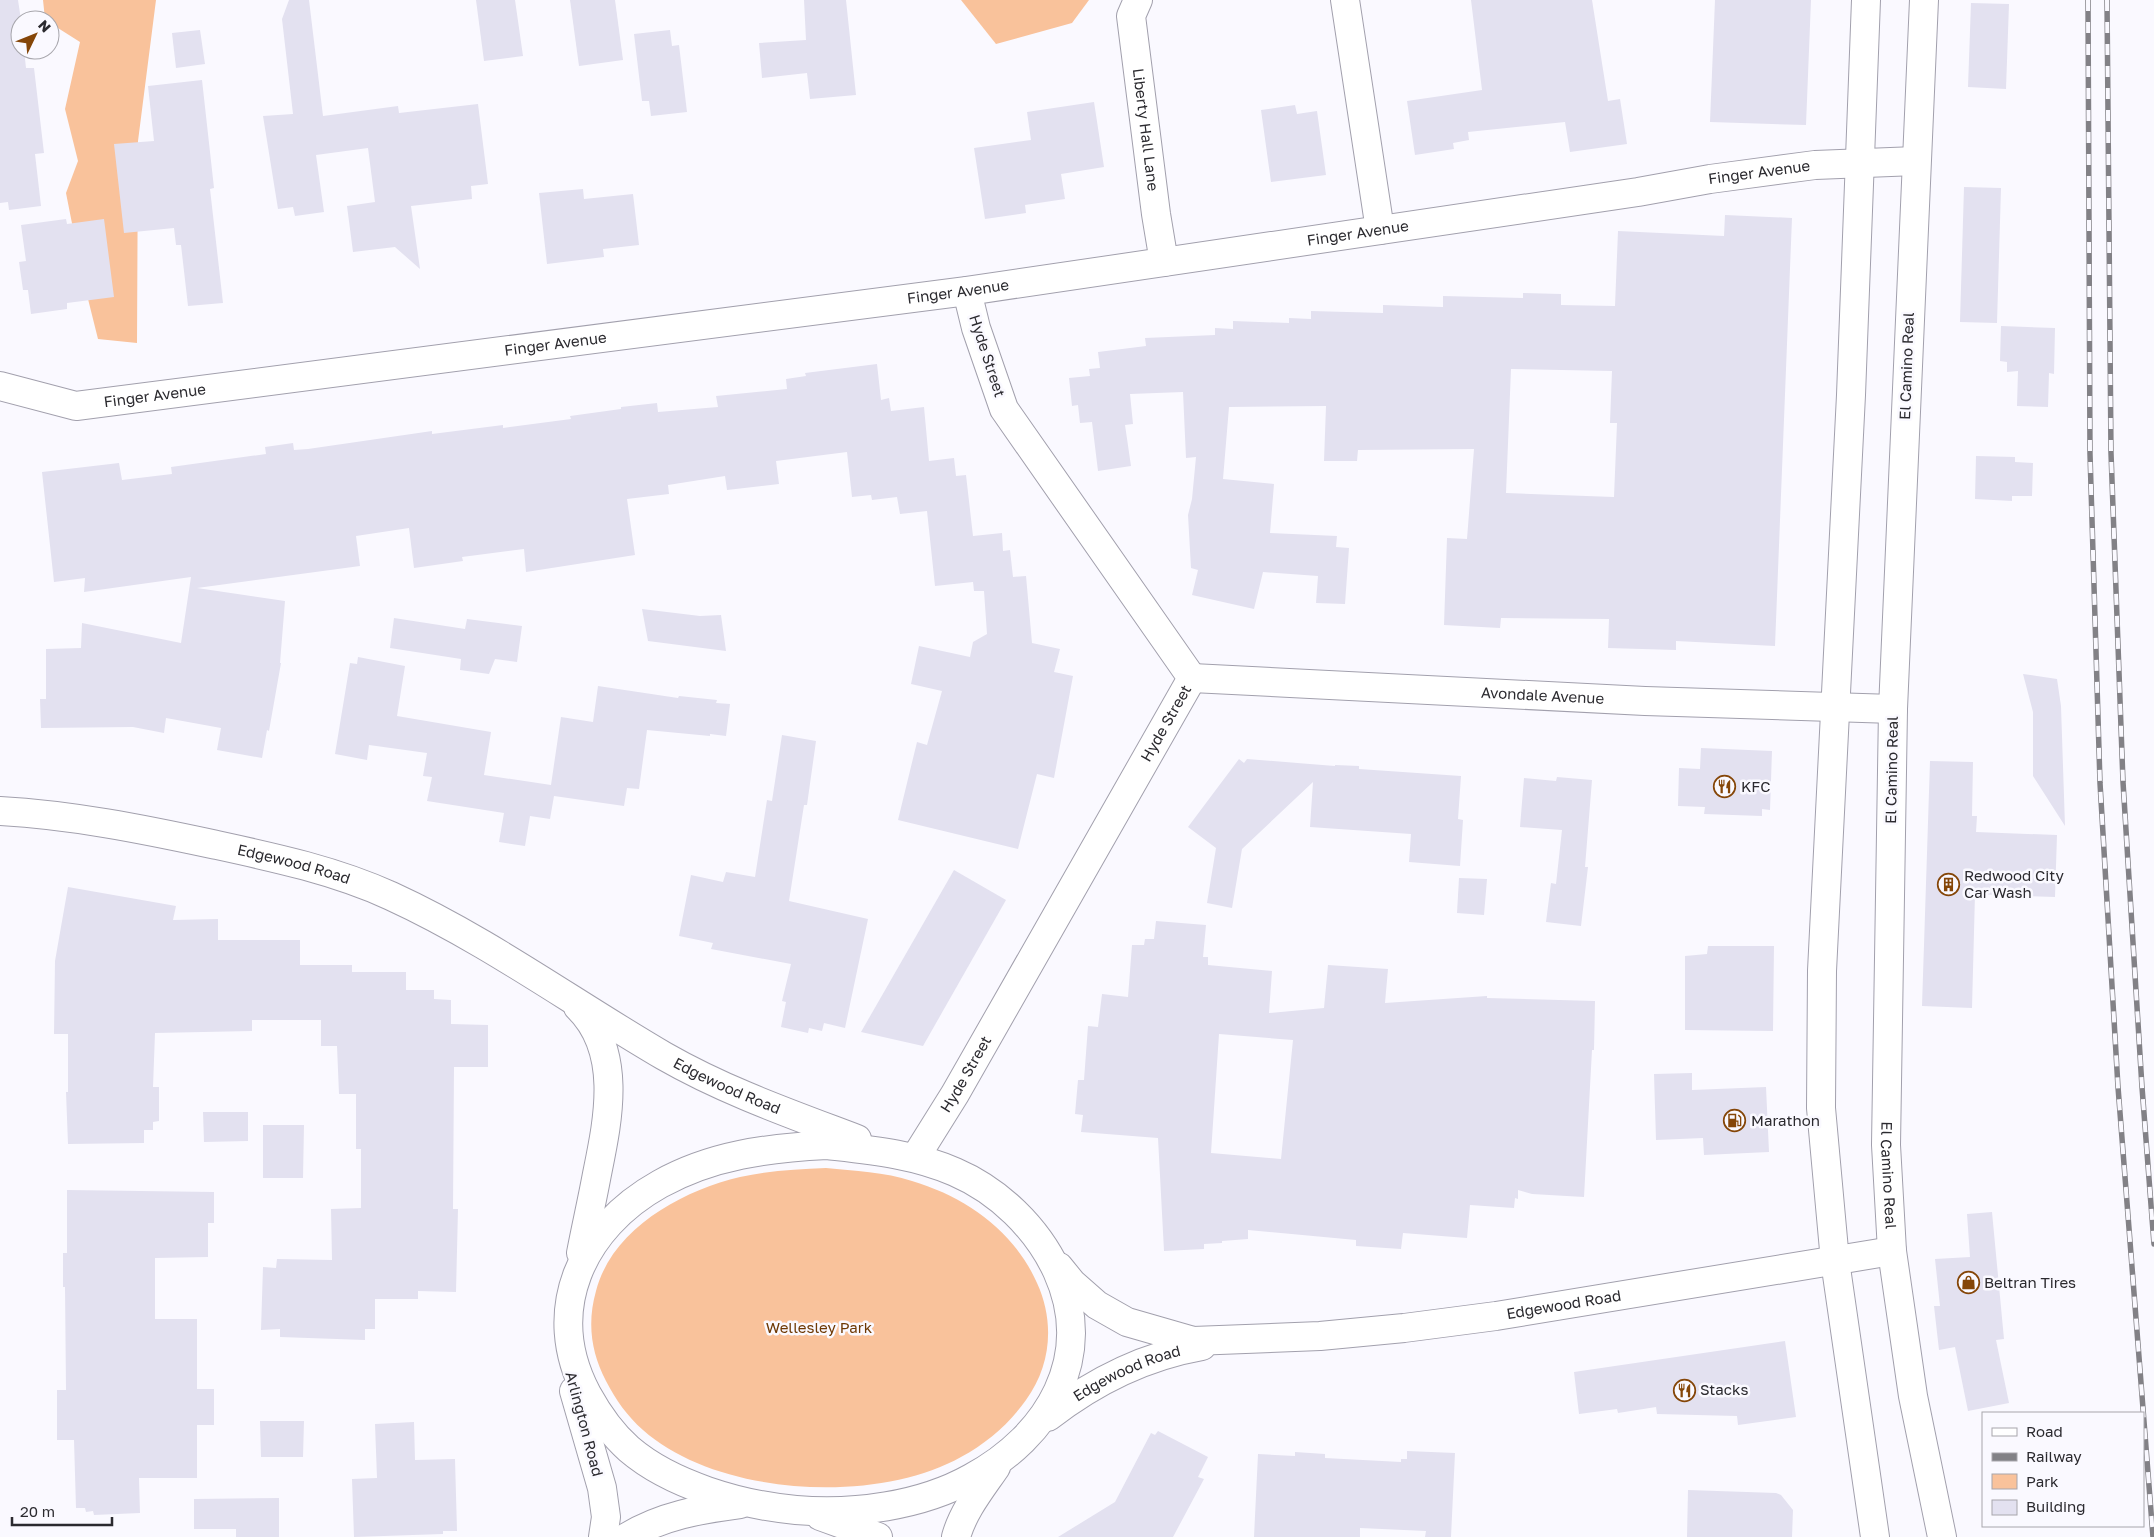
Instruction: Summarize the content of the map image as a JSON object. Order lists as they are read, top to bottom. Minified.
{"streets":{"street":["Liberty Hall Lane","Finger Avenue","Hyde Street","El Camino Real","Avondale Avenue","Edgewood Road","Arlington Road"]},"crossings":[["Liberty Hall Lane","Finger Avenue"],["Finger Avenue","Hyde Street"],["Finger Avenue","El Camino Real"],["Hyde Street","Avondale Avenue"],["Hyde Street","Edgewood Road"],["El Camino Real","Avondale Avenue"],["El Camino Real","Edgewood Road"]],"parks":["Wellesley Park"],"places":{"restaurant":["KFC","Stacks"],"building":["Redwood City Car Wash"],"fuel station":["Marathon"],"shop":["Beltran Tires"]},"legend":["Road","Railway","Park","Building"],"scale_bar":"20 m","north":"top right"}
